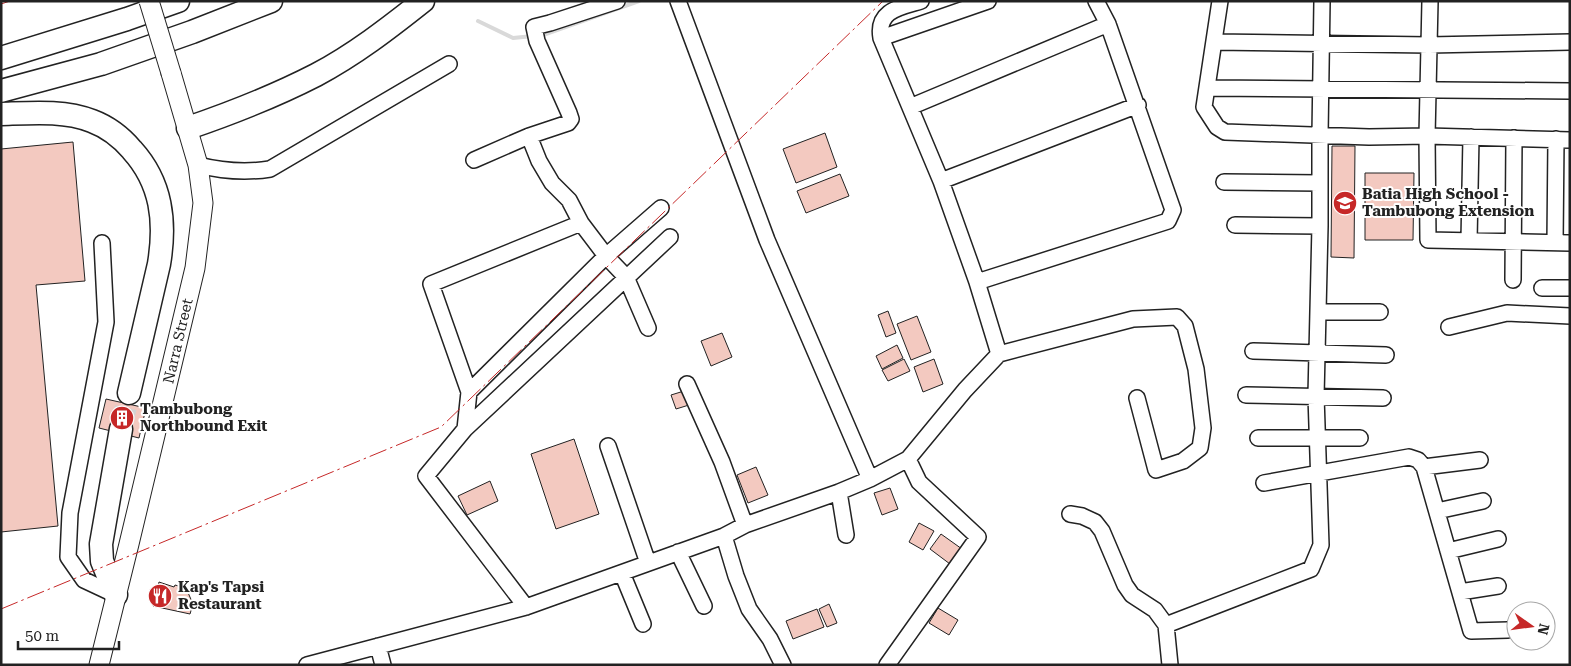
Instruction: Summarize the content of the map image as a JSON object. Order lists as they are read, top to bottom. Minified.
{"streets":{"main road":["Narra Street"]},"places":{"school or university":["Batia High School - Tambubong Extension"],"building":["Tambubong Northbound Exit"],"restaurant":["Kap's Tapsi Restaurant"]},"scale_bar":"50 m","north":"right"}
